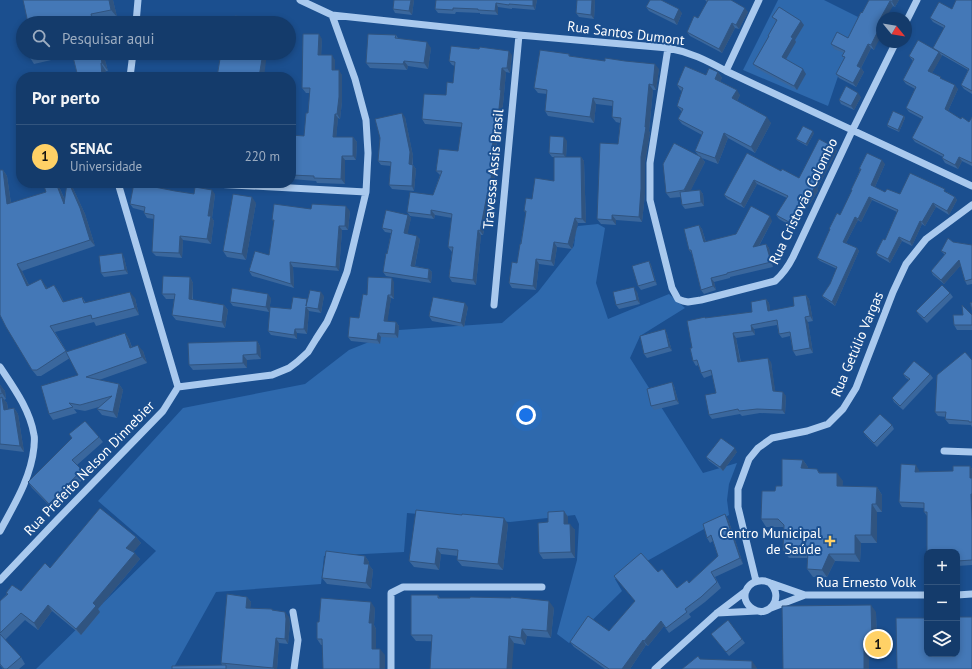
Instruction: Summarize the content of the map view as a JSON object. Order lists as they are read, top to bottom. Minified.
{"streets":{"street":["Rua Santos Dumont","Travessa Assis Brasil","Rua Cristovão Colombo","Rua Getúlio Vargas","Rua Prefeito Nelson Dinnebier","Rua Ernesto Volk"]},"crossings":[["Rua Santos Dumont","Travessa Assis Brasil"],["Rua Santos Dumont","Rua Cristovão Colombo"],["Rua Getúlio Vargas","Rua Ernesto Volk"]],"places":{"health":["Centro Municipal de Saúde"]},"north":"bottom right","page":{"search":"Pesquisar aqui","heading":"Por perto","list":[{"mark":"1","name":"SENAC","note":"Universidade","value":"220 m"}],"map_buttons":["+","−"],"pins":"1"}}
